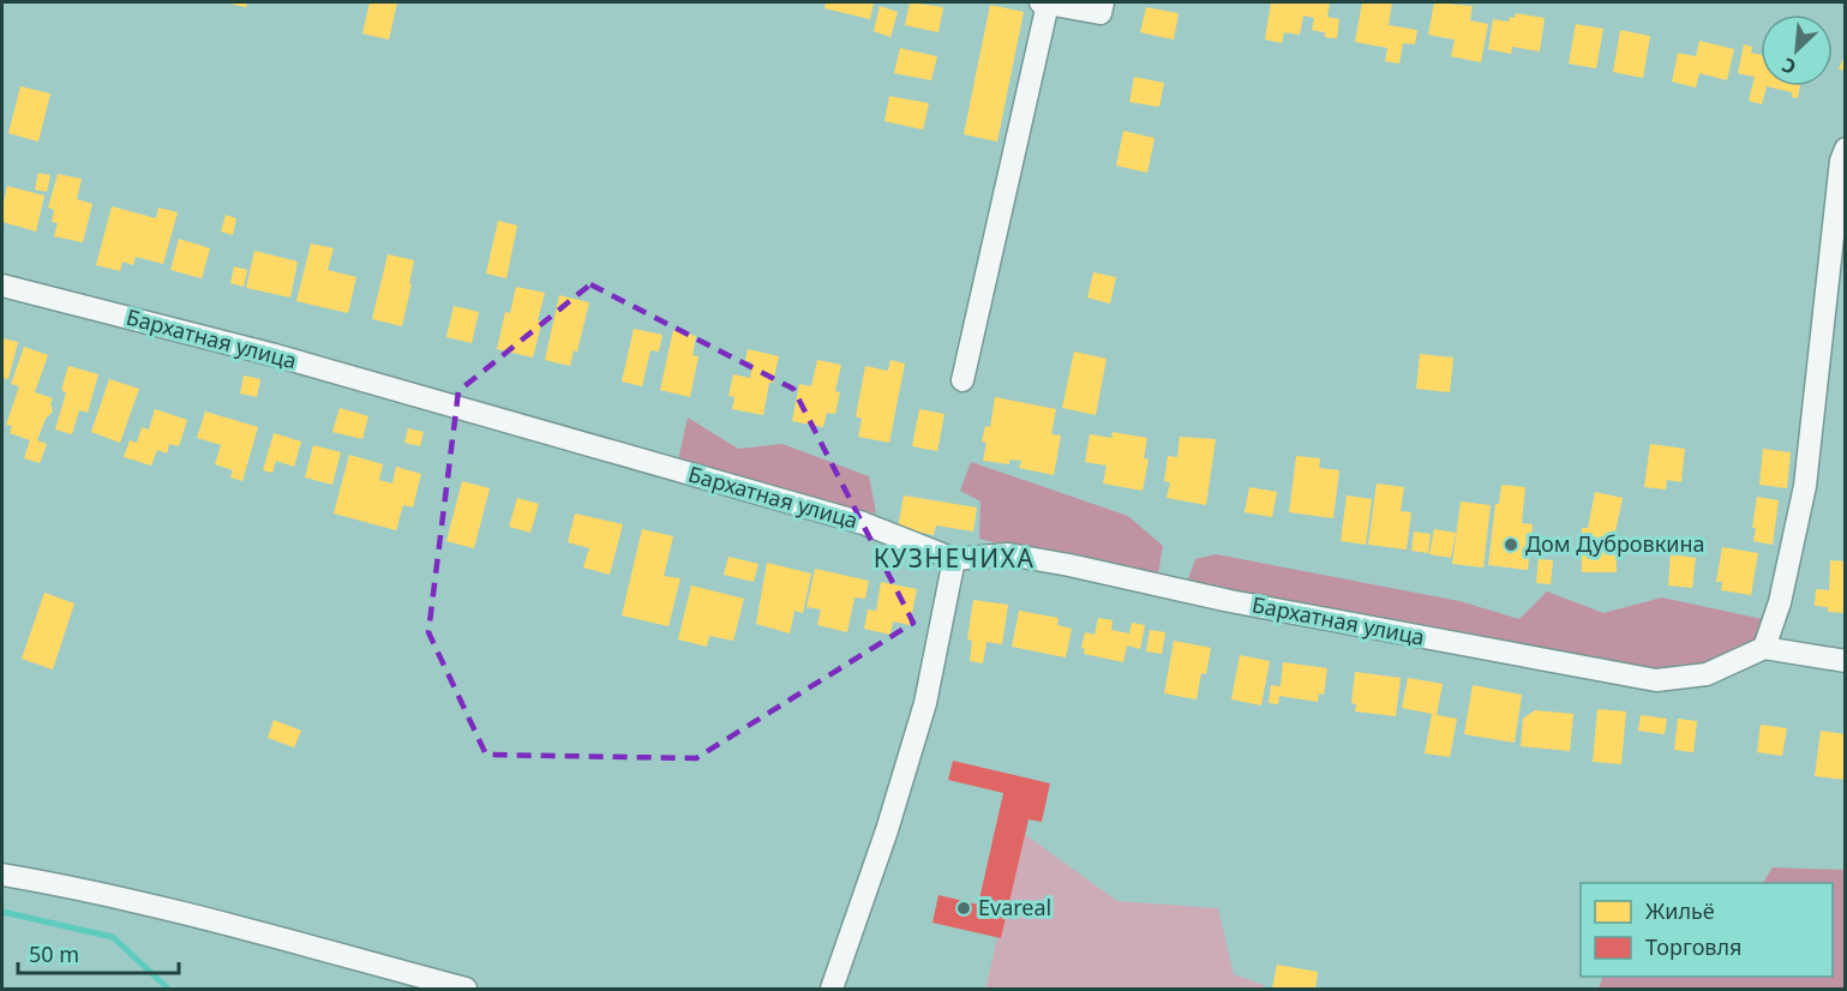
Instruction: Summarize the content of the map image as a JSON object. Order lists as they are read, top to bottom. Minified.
{"streets":{"street":["Бархатная улица"]},"districts":["КУЗНЕЧИХА"],"places":["Дом Дубровкина","Evareal"],"legend":["Жильё","Торговля"],"scale_bar":"50 m","north":"bottom left"}
